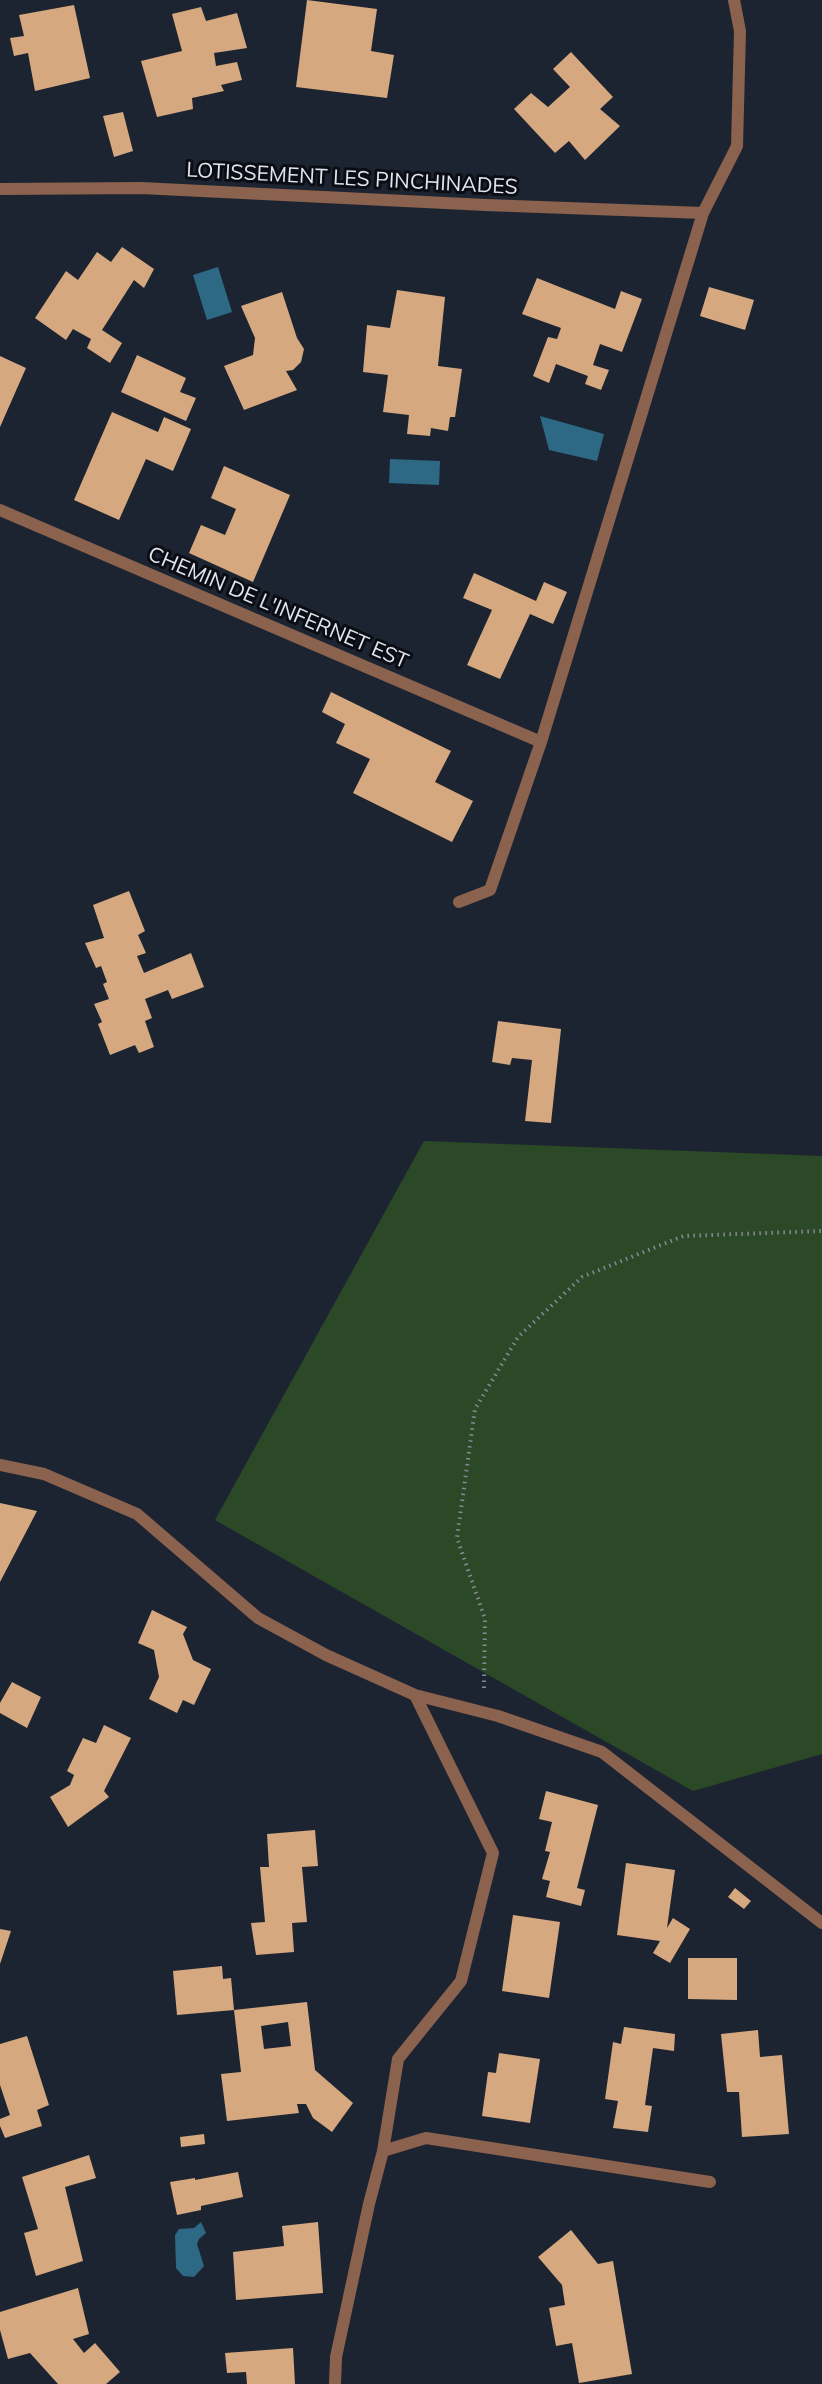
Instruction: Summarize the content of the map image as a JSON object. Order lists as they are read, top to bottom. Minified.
{"streets":{"street":["LOTISSEMENT LES PINCHINADES","CHEMIN DE L'INFERNET EST"]}}
